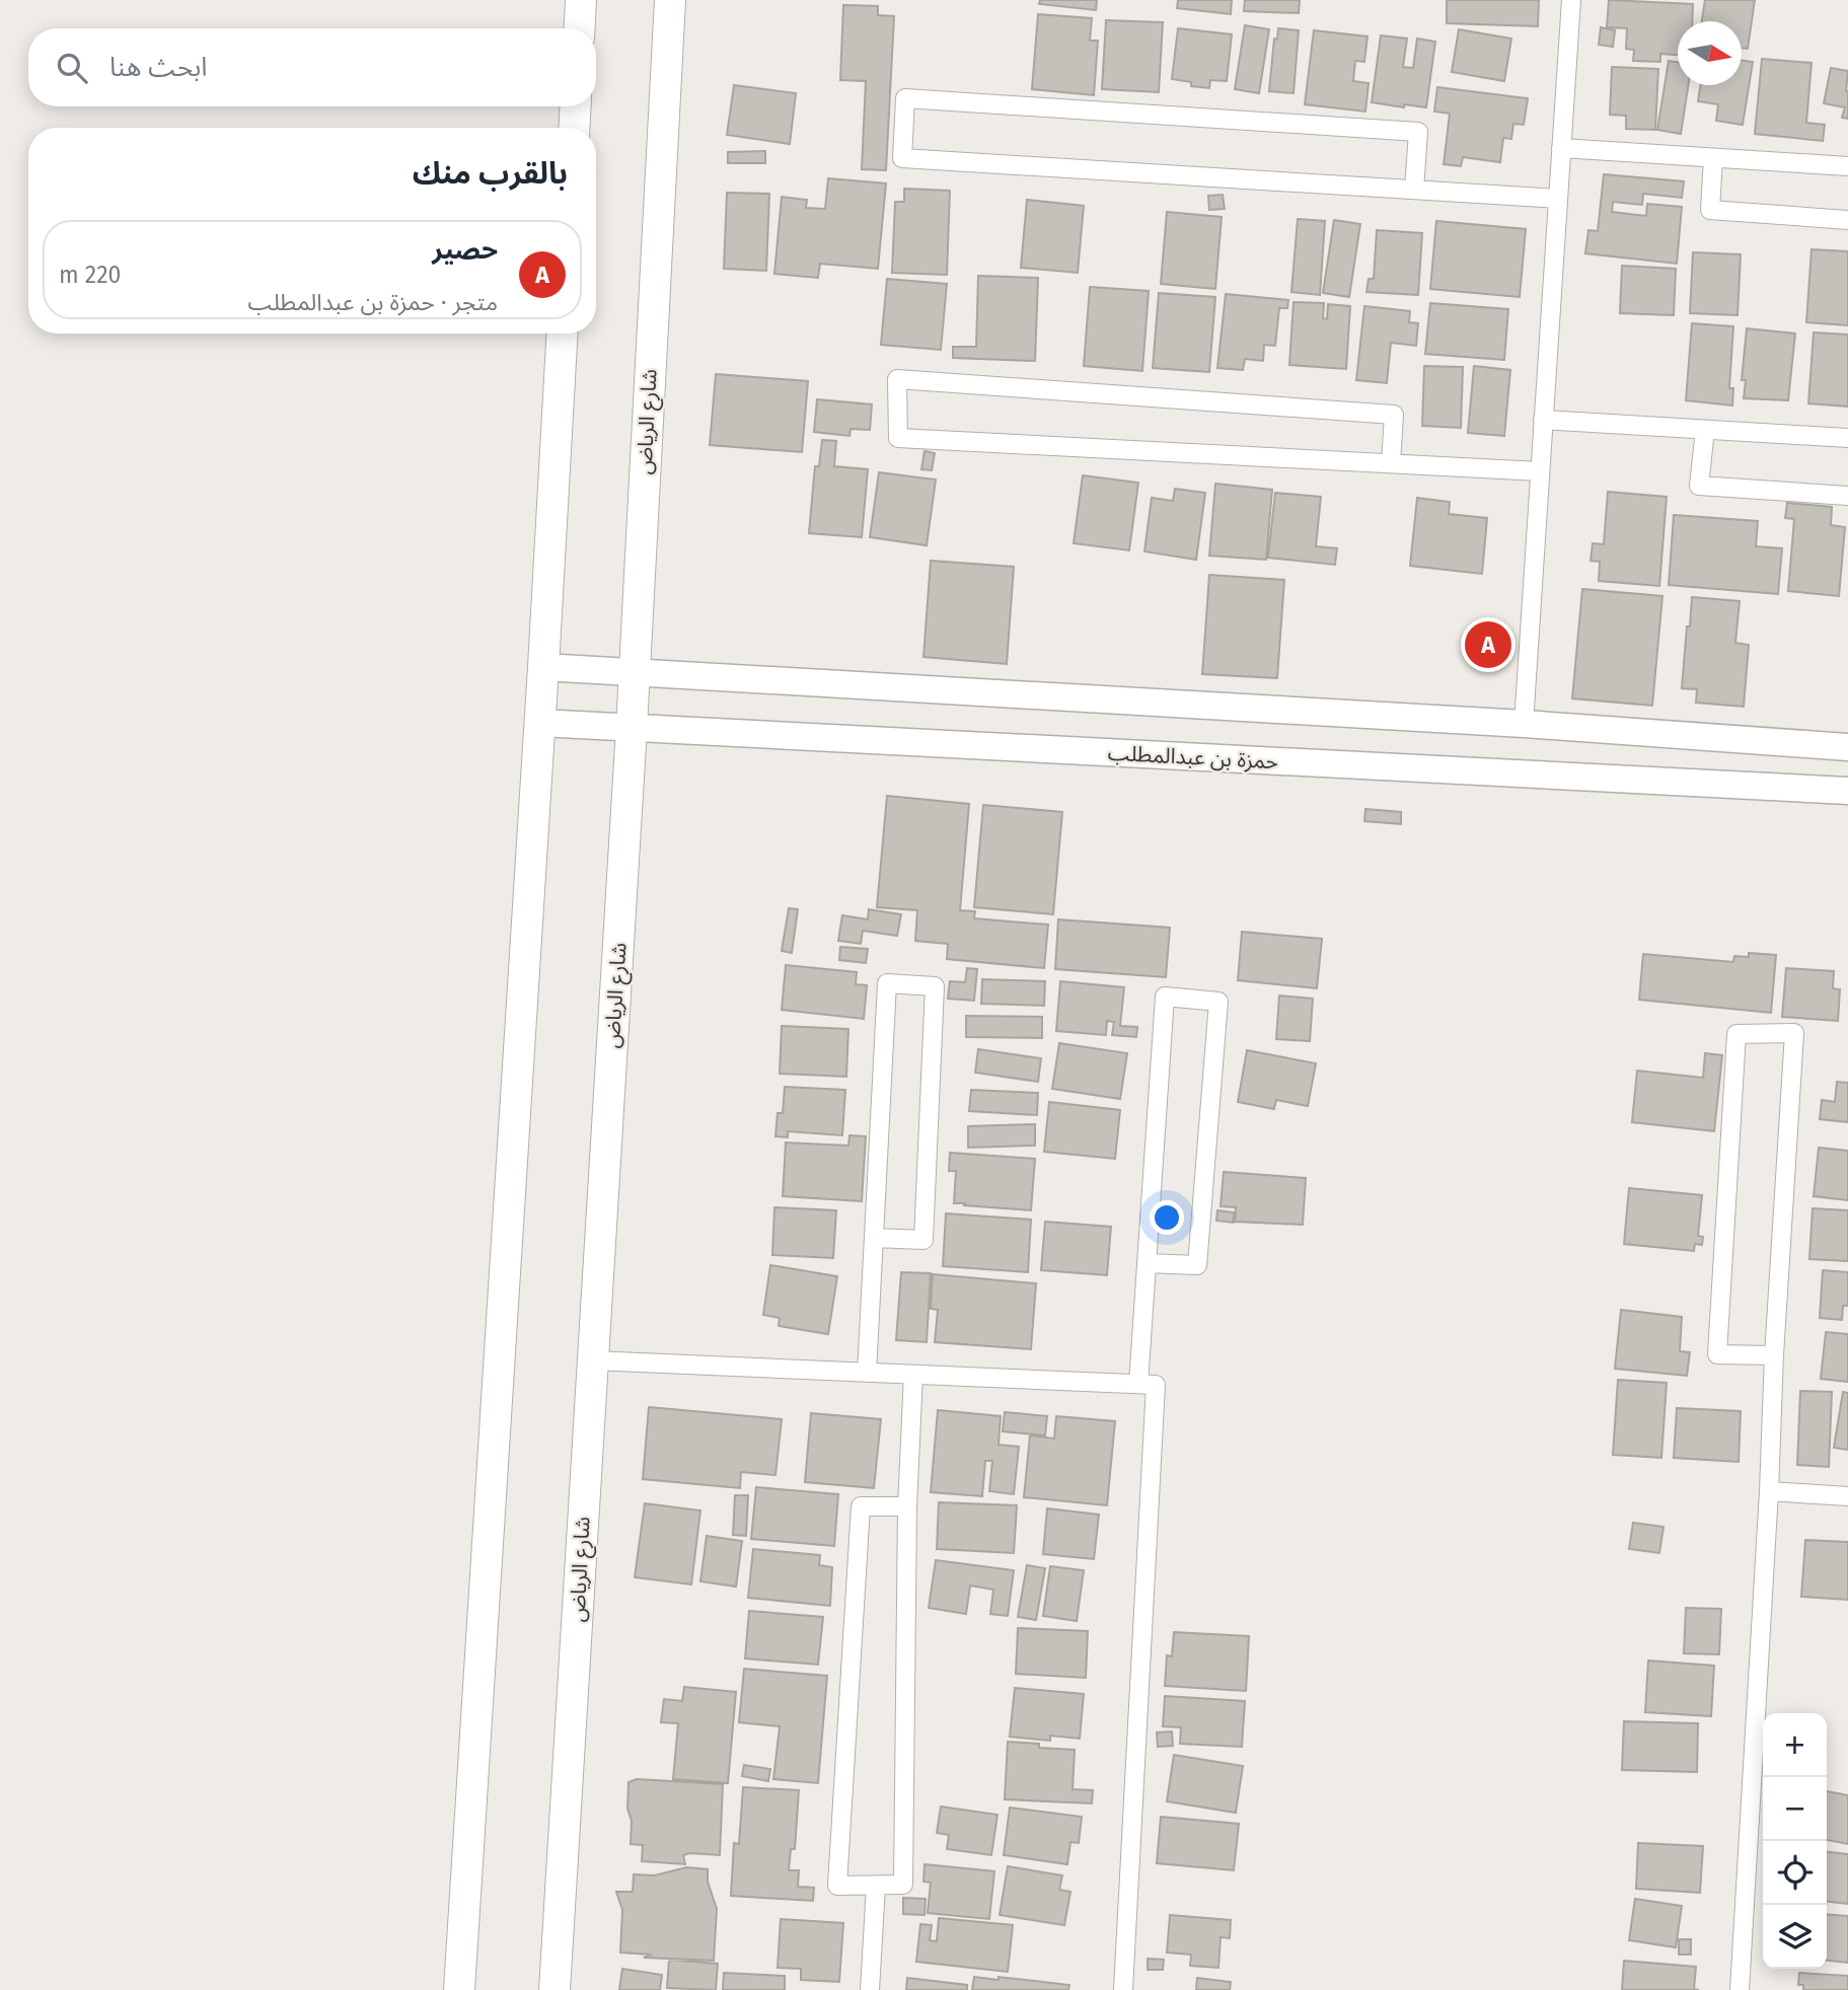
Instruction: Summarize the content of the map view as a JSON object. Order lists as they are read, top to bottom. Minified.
{"streets":{"main road":["شارع الرياض"],"street":["حمزة بن عبدالمطلب"]},"crossings":[["شارع الرياض","حمزة بن عبدالمطلب"]],"north":"right","page":{"search":"ابحث هنا","heading":"بالقرب منك","list":[{"mark":"A","name":"حصير","note":"متجر · حمزة بن عبدالمطلب","value":"220 m"}],"pins":"A","map_buttons":["+","−"]}}
